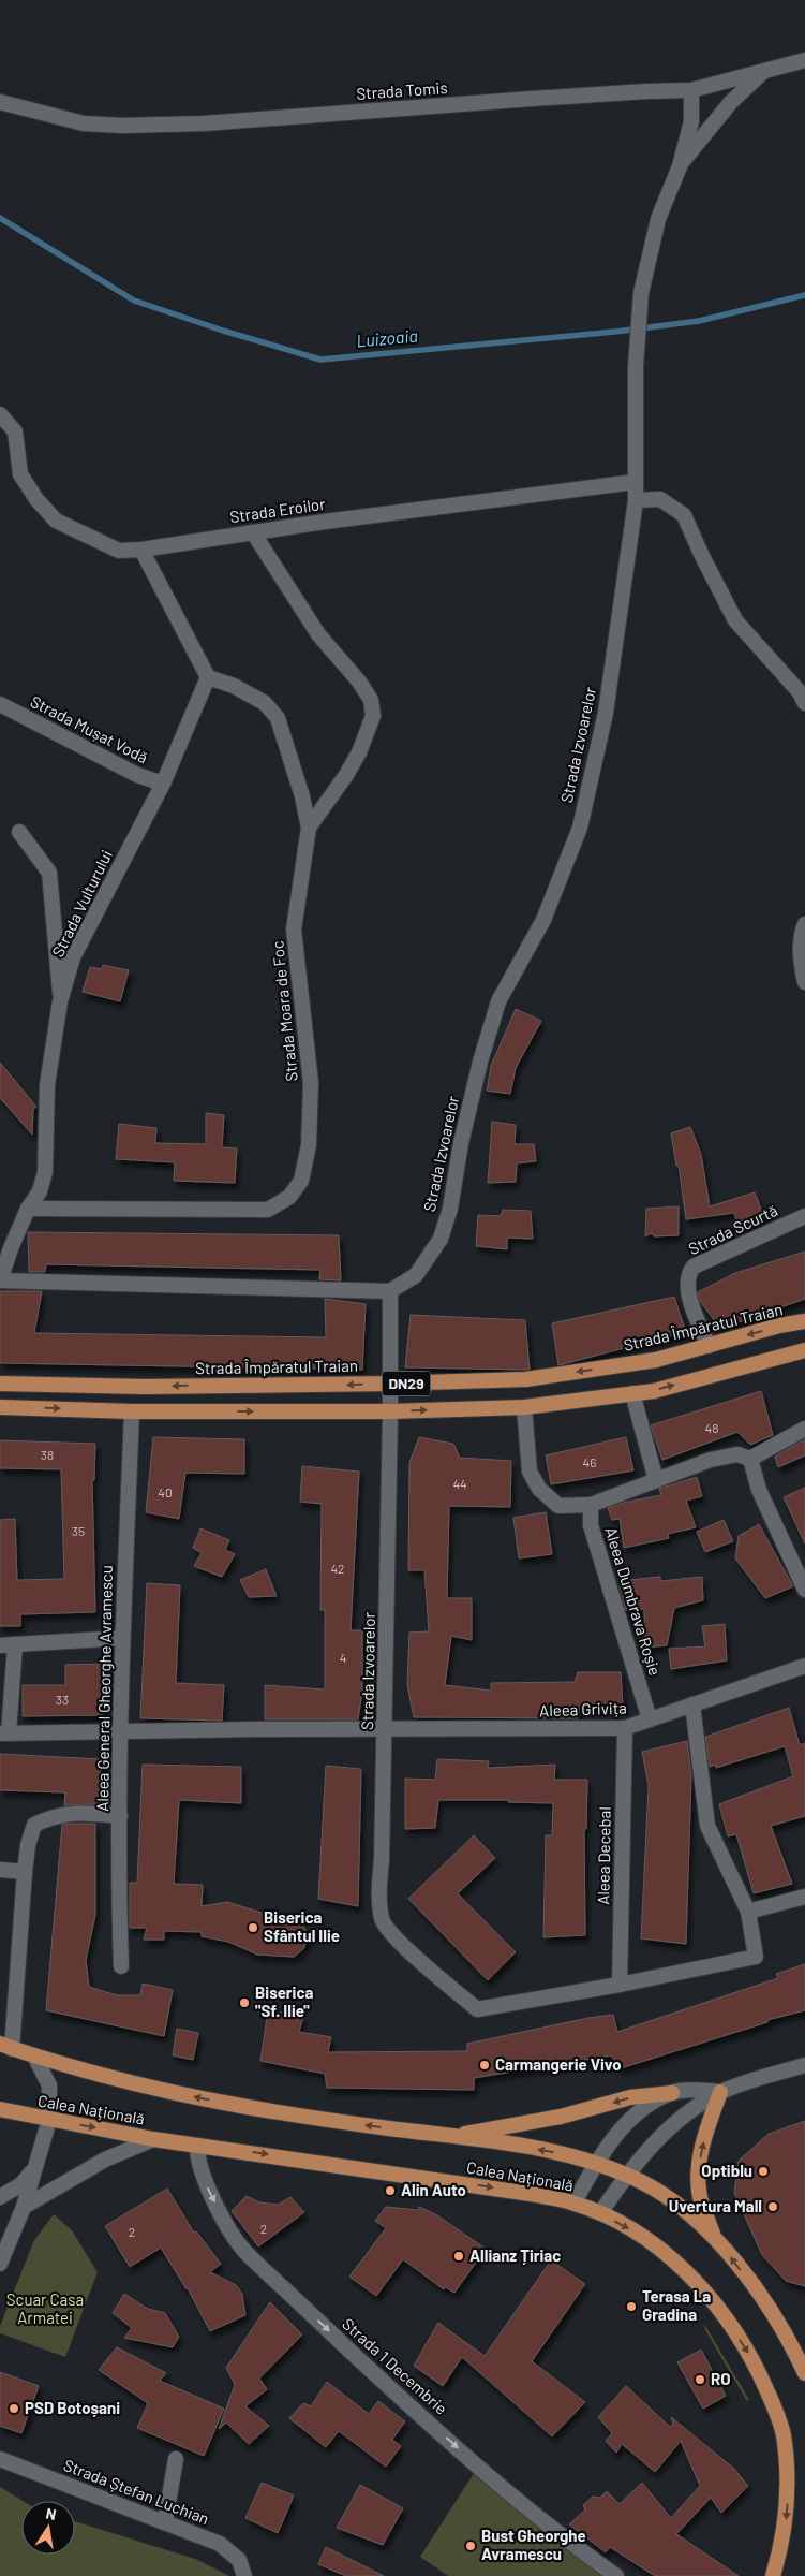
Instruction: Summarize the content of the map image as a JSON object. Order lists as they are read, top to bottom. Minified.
{"streets":{"main road":["Strada Împăratul Traian","DN29","Calea Națională"],"street":["Strada Tomis","Strada Eroilor","Strada Mușat Vodă","Strada Izvoarelor","Strada Vulturului","Strada Moara de Foc","Strada Scurtă","Aleea Dumbrava Roșie","Aleea General Gheorghe Avramescu","Aleea Grivița","Aleea Decebal","Strada 1 Decembrie","Strada Ștefan Luchian"]},"crossings":[["Strada Tomis","Strada Izvoarelor"],["Strada Eroilor","Strada Izvoarelor"],["Strada Mușat Vodă","Strada Vulturului"],["Strada Izvoarelor","Strada Împăratul Traian"],["Strada Izvoarelor","DN29"],["Strada Izvoarelor","Aleea Grivița"],["Strada Izvoarelor","Aleea Decebal"],["Strada Vulturului","Strada Moara de Foc"],["Strada Scurtă","Strada Împăratul Traian"],["DN29","Aleea General Gheorghe Avramescu"],["Aleea Dumbrava Roșie","Aleea Grivița"],["Aleea General Gheorghe Avramescu","Aleea Grivița"],["Aleea Grivița","Aleea Decebal"],["Calea Națională","Strada 1 Decembrie"]],"one_way":["Strada 1 Decembrie"],"water":["Luizoaia"],"parks":["Scuar Casa Armatei"],"places":["Biserica Sfântul Ilie","Biserica \"Sf. Ilie\"","Carmangerie Vivo","Optiblu","Alin Auto","Uvertura Mall","Allianz Țiriac","Terasa La Gradina","RO","PSD Botoșani","Bust Gheorghe Avramescu"],"house_numbers":["48","38","46","44","40","35","42","4","33","2","2"],"north":"top"}
